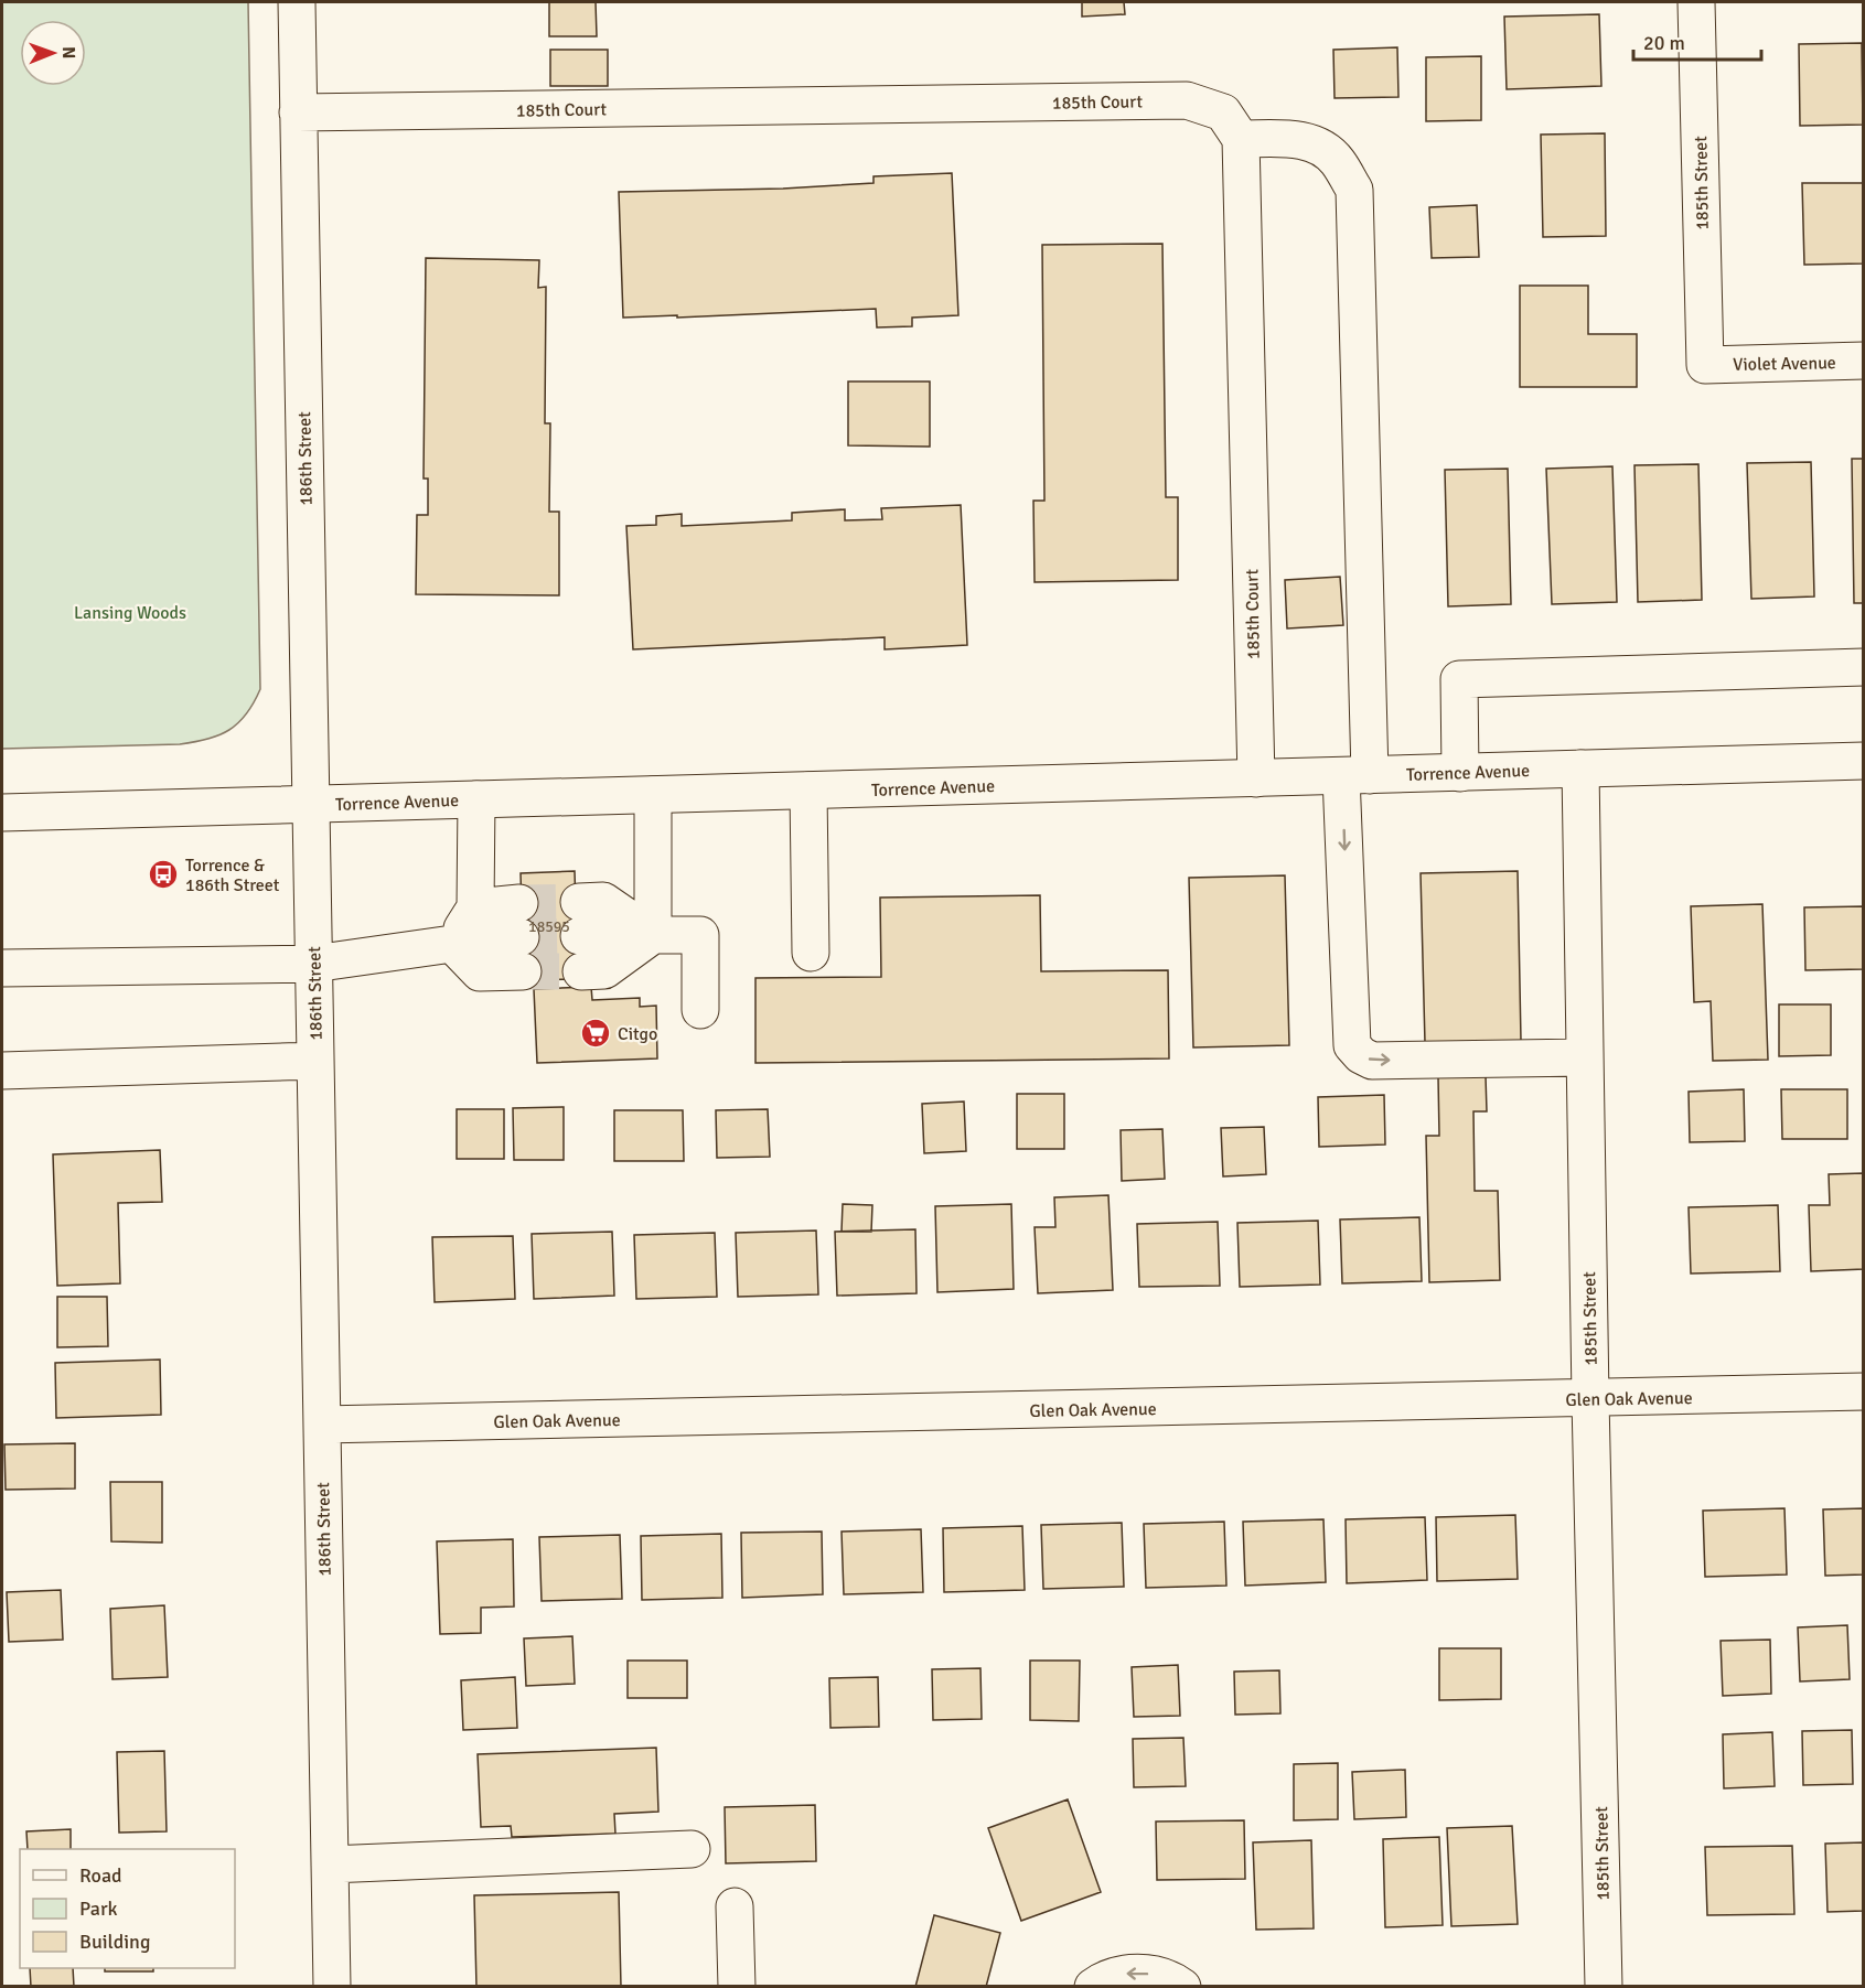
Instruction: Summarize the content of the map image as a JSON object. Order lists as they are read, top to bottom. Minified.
{"streets":{"street":["185th Court","185th Street","Violet Avenue","186th Street","Torrence Avenue","Glen Oak Avenue"]},"crossings":[["185th Court","186th Street"],["185th Court","Torrence Avenue"],["185th Street","Violet Avenue"],["185th Street","Torrence Avenue"],["185th Street","Glen Oak Avenue"],["186th Street","Torrence Avenue"],["186th Street","Glen Oak Avenue"]],"parks":["Lansing Woods"],"places":{"bus stop":["Torrence & 186th Street"],"supermarket":["Citgo"]},"house_numbers":["18595"],"legend":["Road","Park","Building"],"scale_bar":"20 m","north":"right"}
